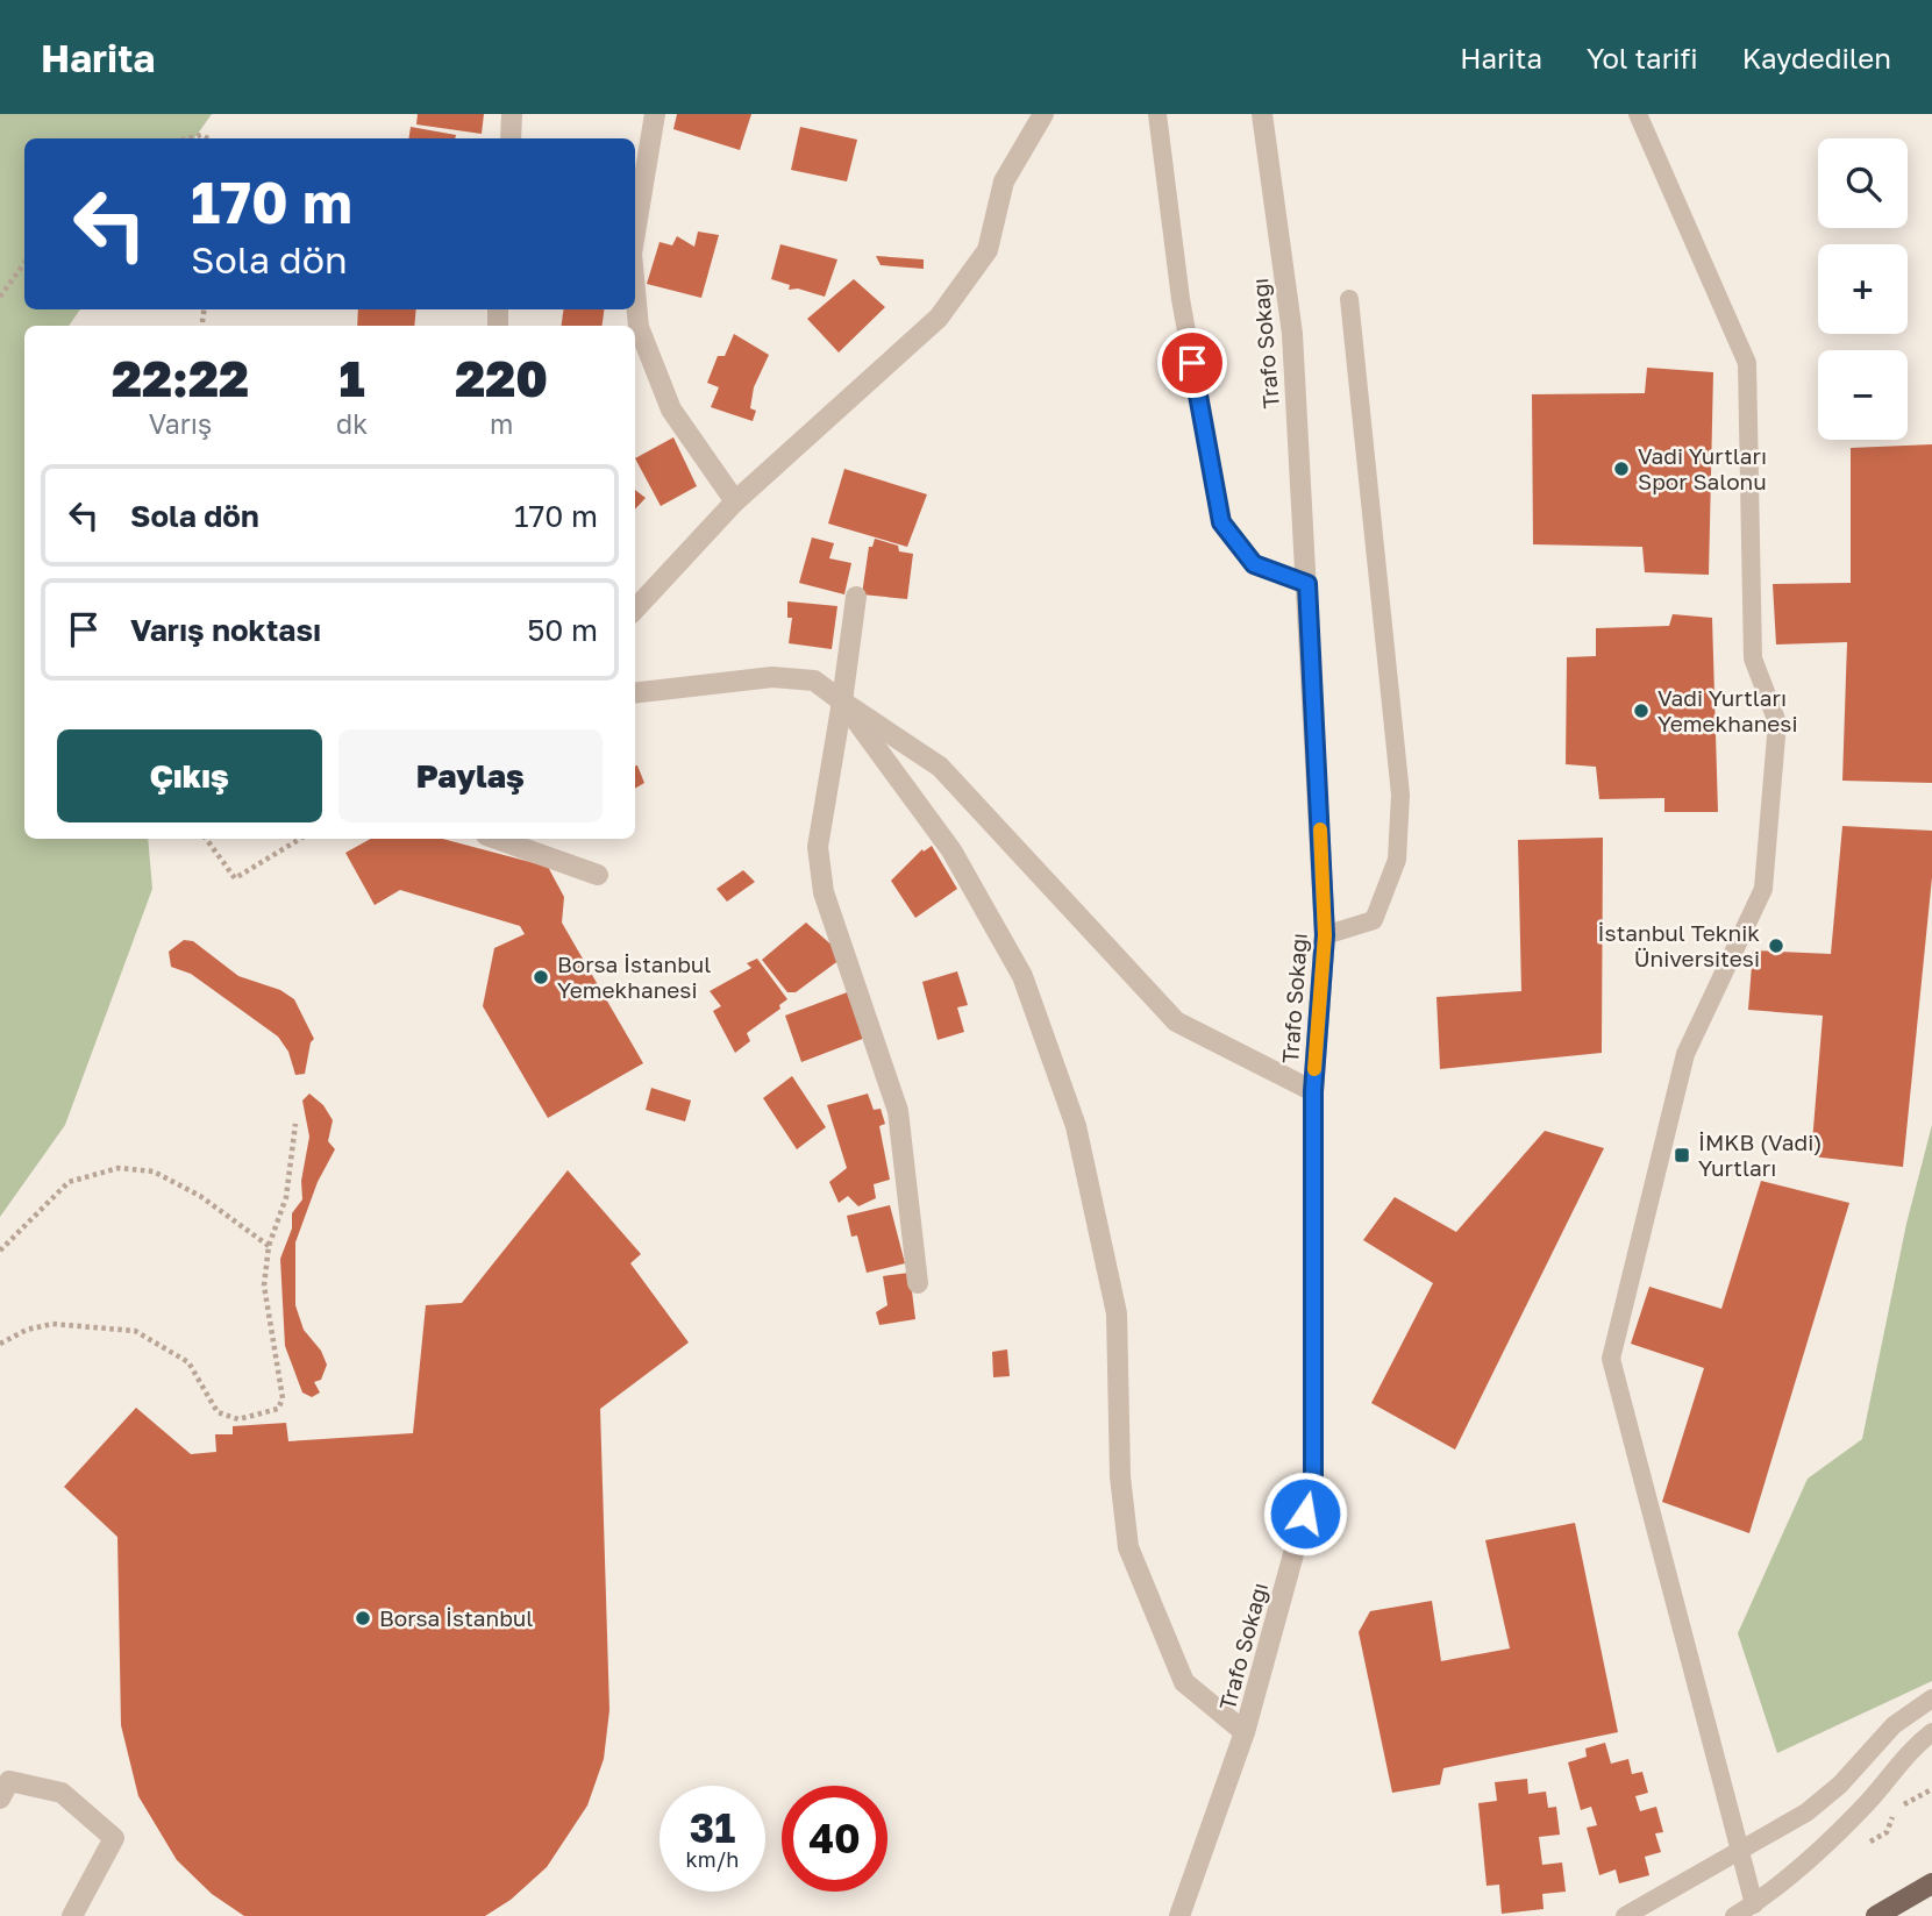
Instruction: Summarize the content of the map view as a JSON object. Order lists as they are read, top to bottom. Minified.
{"streets":{"street":["Trafo Sokağı"]},"places":{"other":["Vadi Yurtları Spor Salonu","Vadi Yurtları Yemekhanesi","İstanbul Teknik Üniversitesi","Borsa İstanbul Yemekhanesi","Borsa İstanbul"],"transit":["İMKB (Vadi) Yurtları"]},"page":{"header":"Harita","nav":["Harita","Yol tarifi","Kaydedilen"],"map_buttons":["+","−"],"turn":["170 m","Sola dön"],"eta":["22:22","Varış","1","dk","220","m"],"list":[{"name":"Sola dön","value":"170 m"},{"name":"Varış noktası","value":"50 m"}],"buttons":["Çıkış","Paylaş"],"speed":"31 km/h","limit":"40"}}
